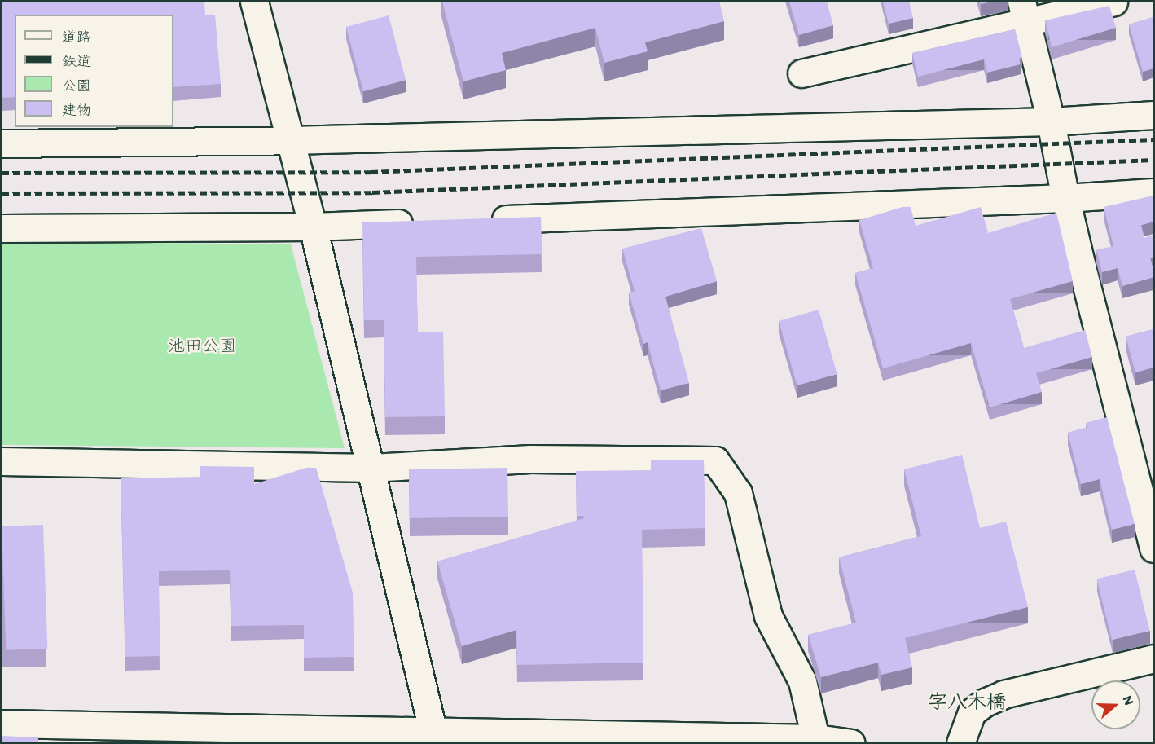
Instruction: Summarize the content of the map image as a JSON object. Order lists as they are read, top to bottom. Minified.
{"districts":["字八木橋"],"parks":["池田公園"],"legend":["道路","鉄道","公園","建物"],"north":"right"}
